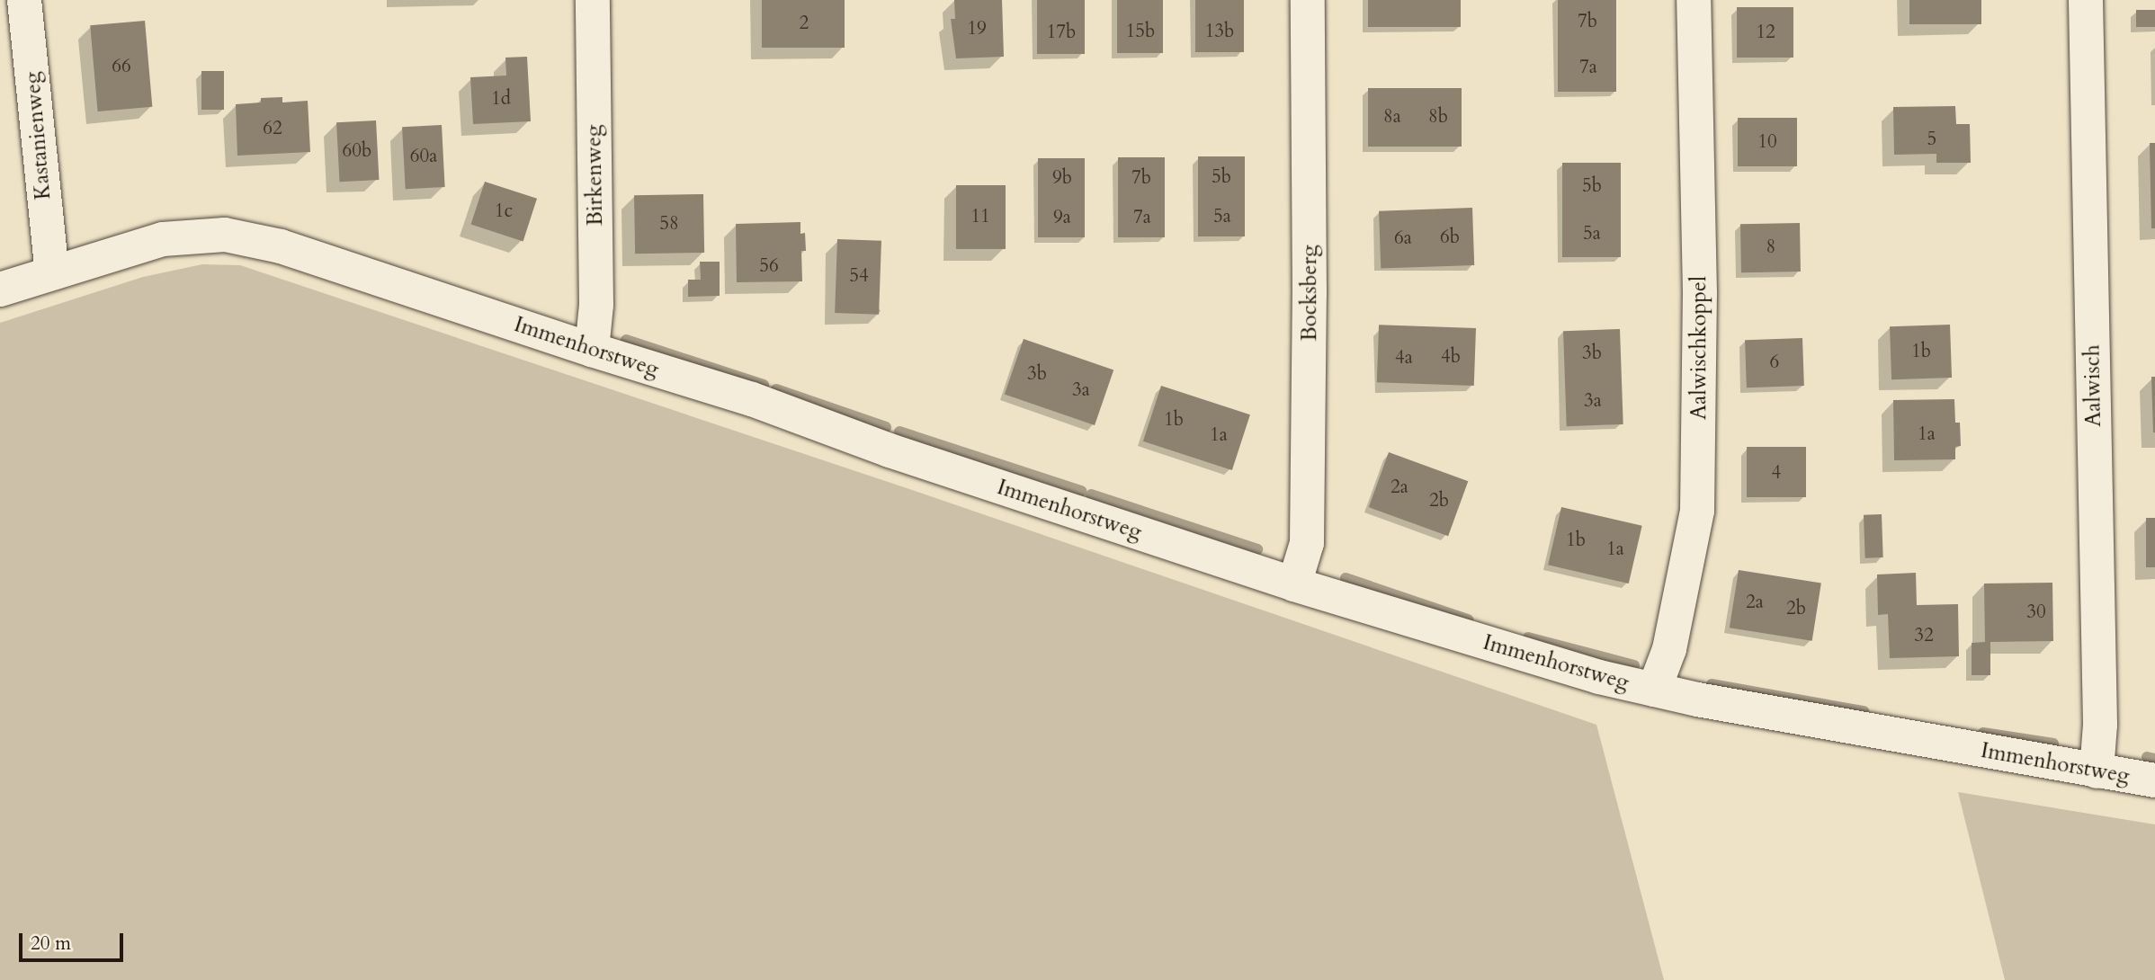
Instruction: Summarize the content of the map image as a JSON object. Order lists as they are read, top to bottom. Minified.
{"streets":{"street":["Kastanienweg","Birkenweg","Bocksberg","Immenhorstweg","Aalwischkoppel","Aalwisch"]},"crossings":[["Kastanienweg","Immenhorstweg"],["Birkenweg","Immenhorstweg"],["Bocksberg","Immenhorstweg"],["Immenhorstweg","Aalwischkoppel"],["Immenhorstweg","Aalwisch"]],"house_numbers":["7b","2","19","15b","13b","17b","12","66","7a","1d","8a","8b","62","5","10","60b","60a","5b","9b","7b","5b","1c","11","5a","9a","7a","58","5a","6b","6a","8","56","54","1b","3b","4b","4a","6","3b","3a","3a","1b","1a","1a","4","2a","2b","1b","1a","2a","2b","30","32"],"scale_bar":"20 m"}
